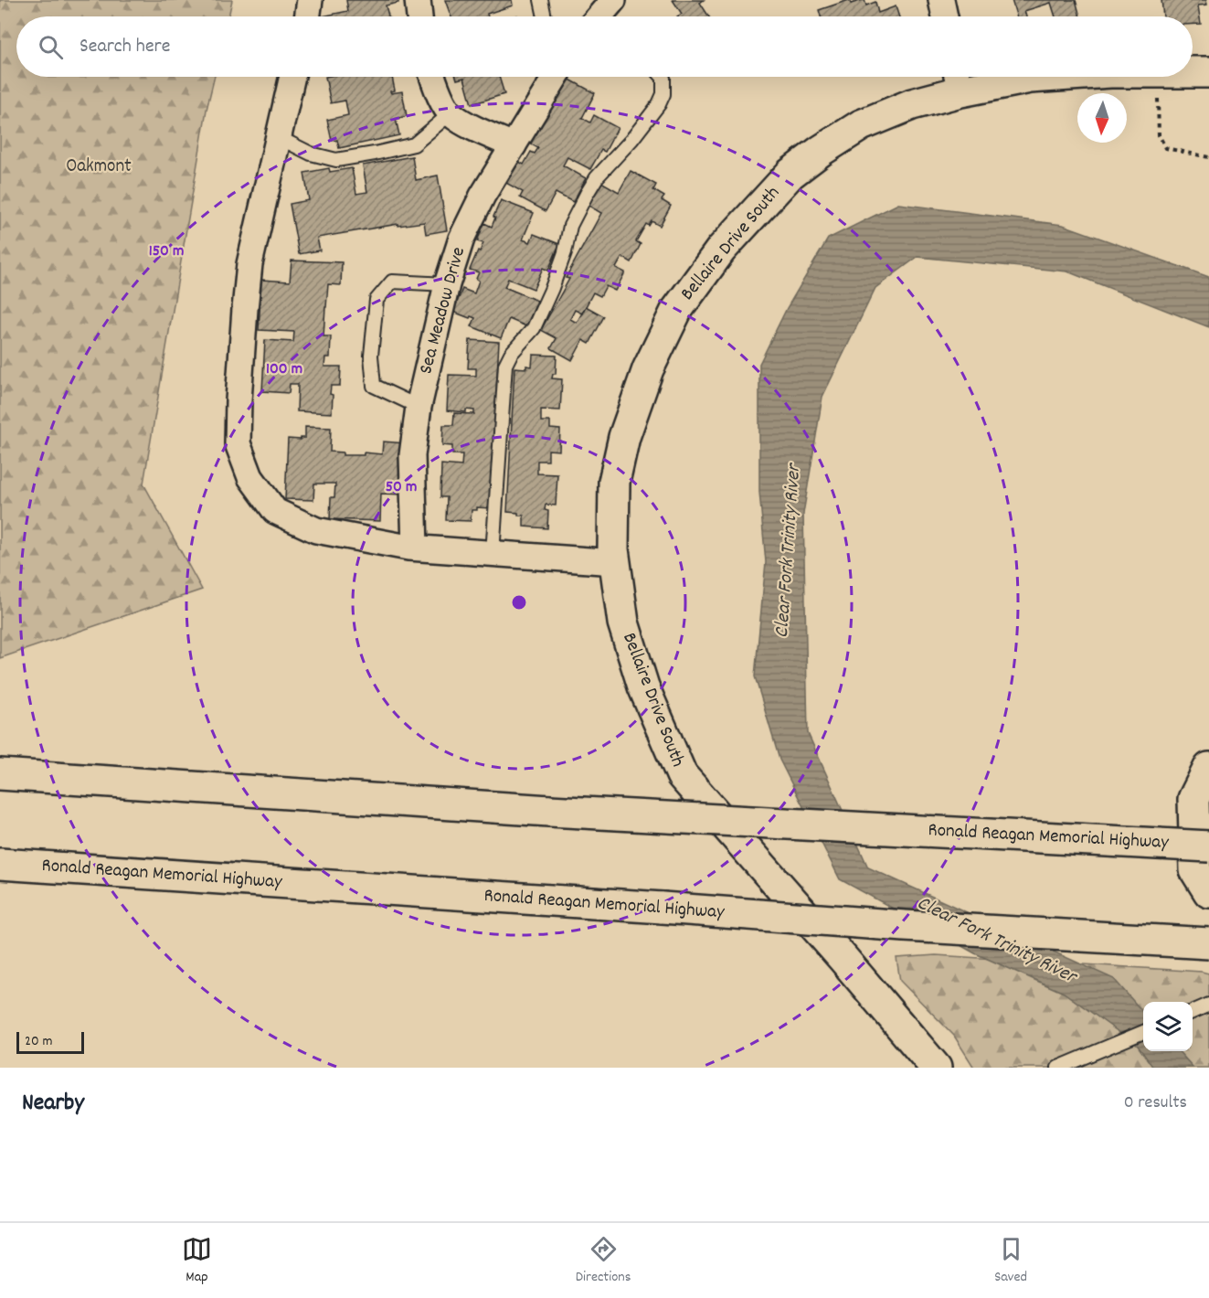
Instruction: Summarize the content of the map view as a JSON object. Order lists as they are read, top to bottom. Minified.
{"streets":{"main road":["Bellaire Drive South","Ronald Reagan Memorial Highway"],"street":["Sea Meadow Drive"]},"water":["Clear Fork Trinity River"],"parks":["Oakmont"],"scale_bar":"20 m","north":"bottom","page":{"search":"Search here","scale":"20 m","heading":["Nearby","0 results"],"nav":["Map","Directions","Saved"]},"rings":["150 m","100 m","50 m"]}
